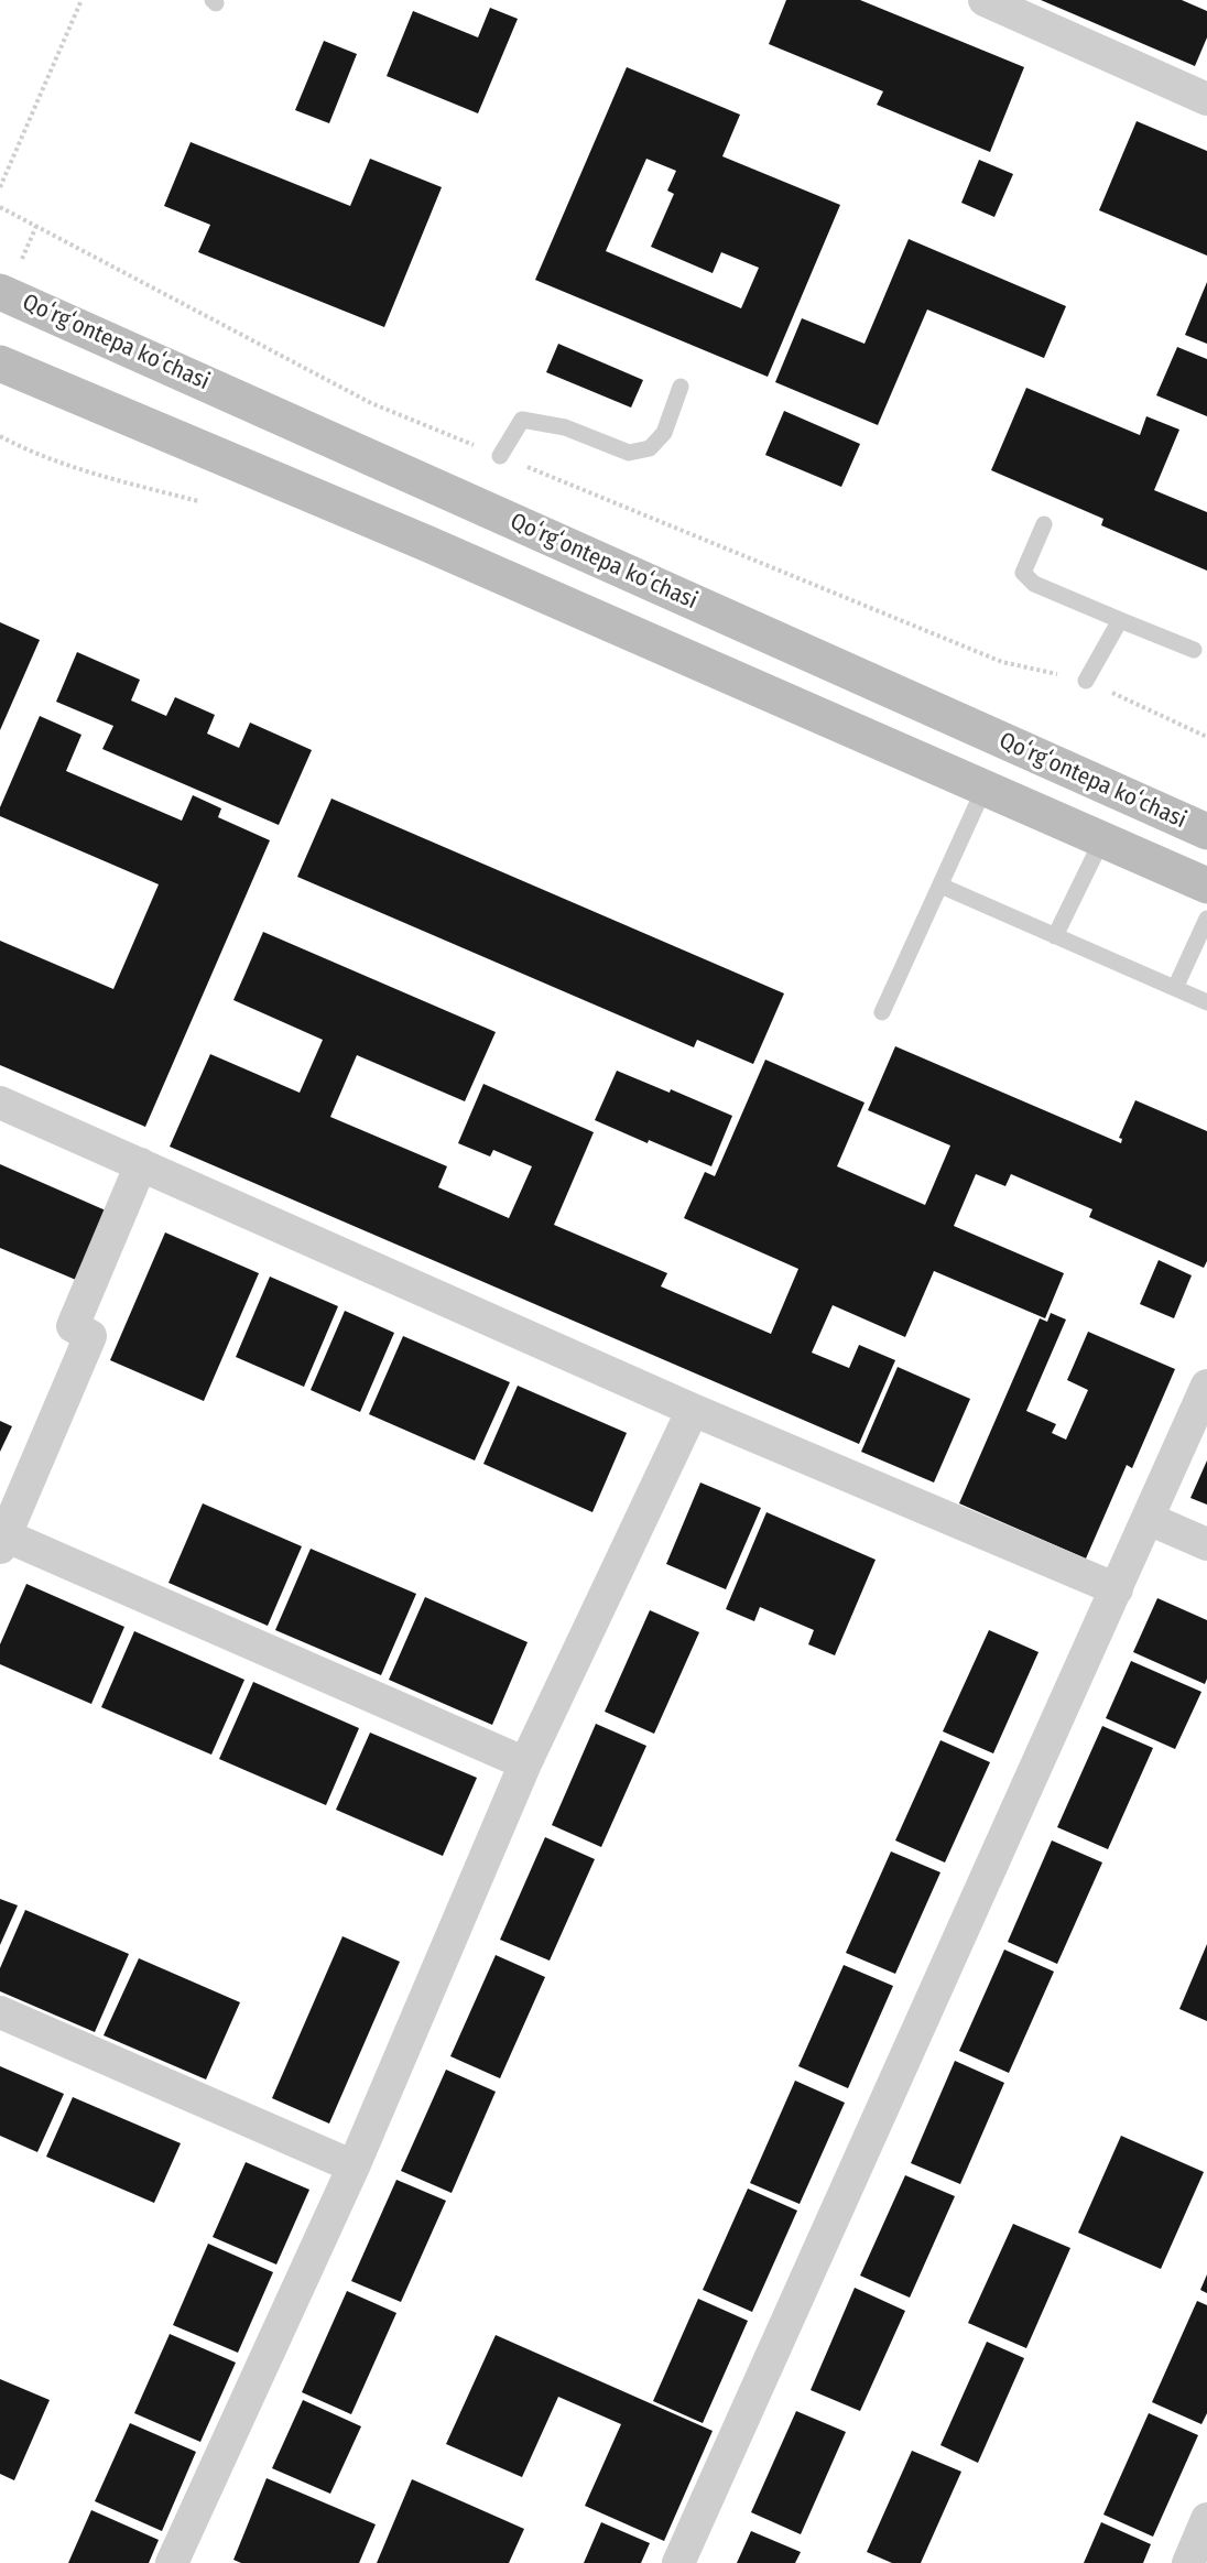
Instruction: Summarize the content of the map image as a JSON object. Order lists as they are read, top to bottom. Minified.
{"streets":{"main road":["Qoʻrgʻontepa koʻchasi"]}}
